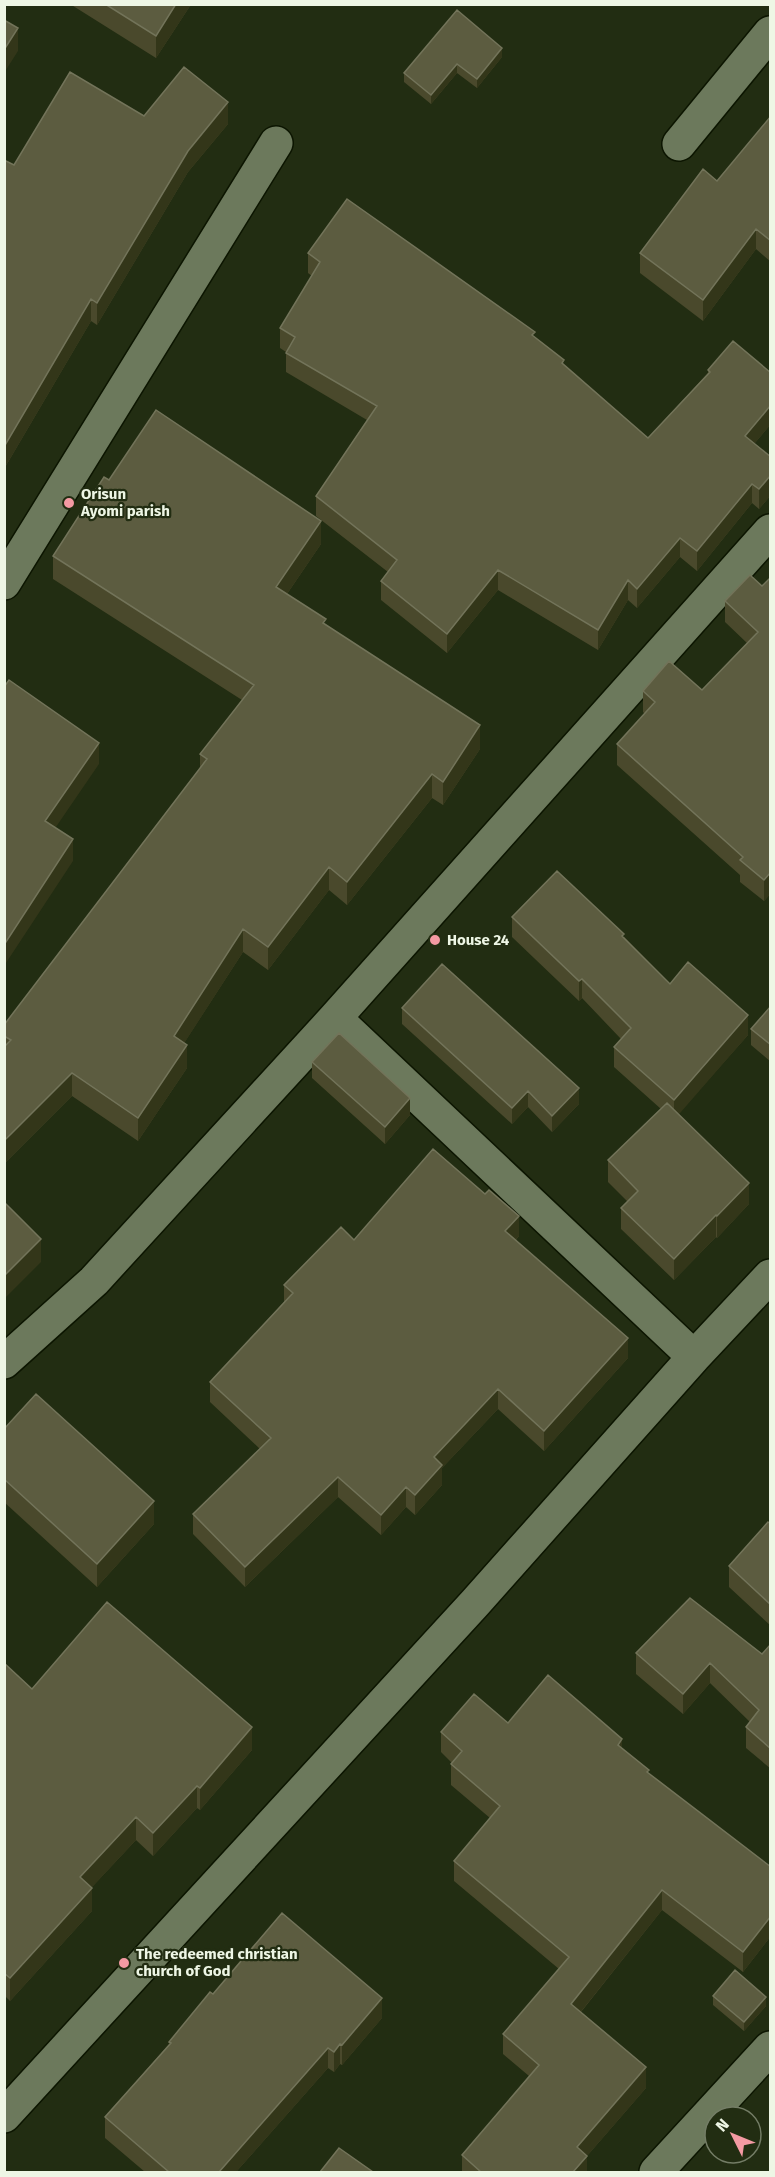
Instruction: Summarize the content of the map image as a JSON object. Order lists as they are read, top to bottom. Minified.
{"places":["Orisun Ayomi parish","House 24","The redeemed christian church of God"],"north":"top left"}
